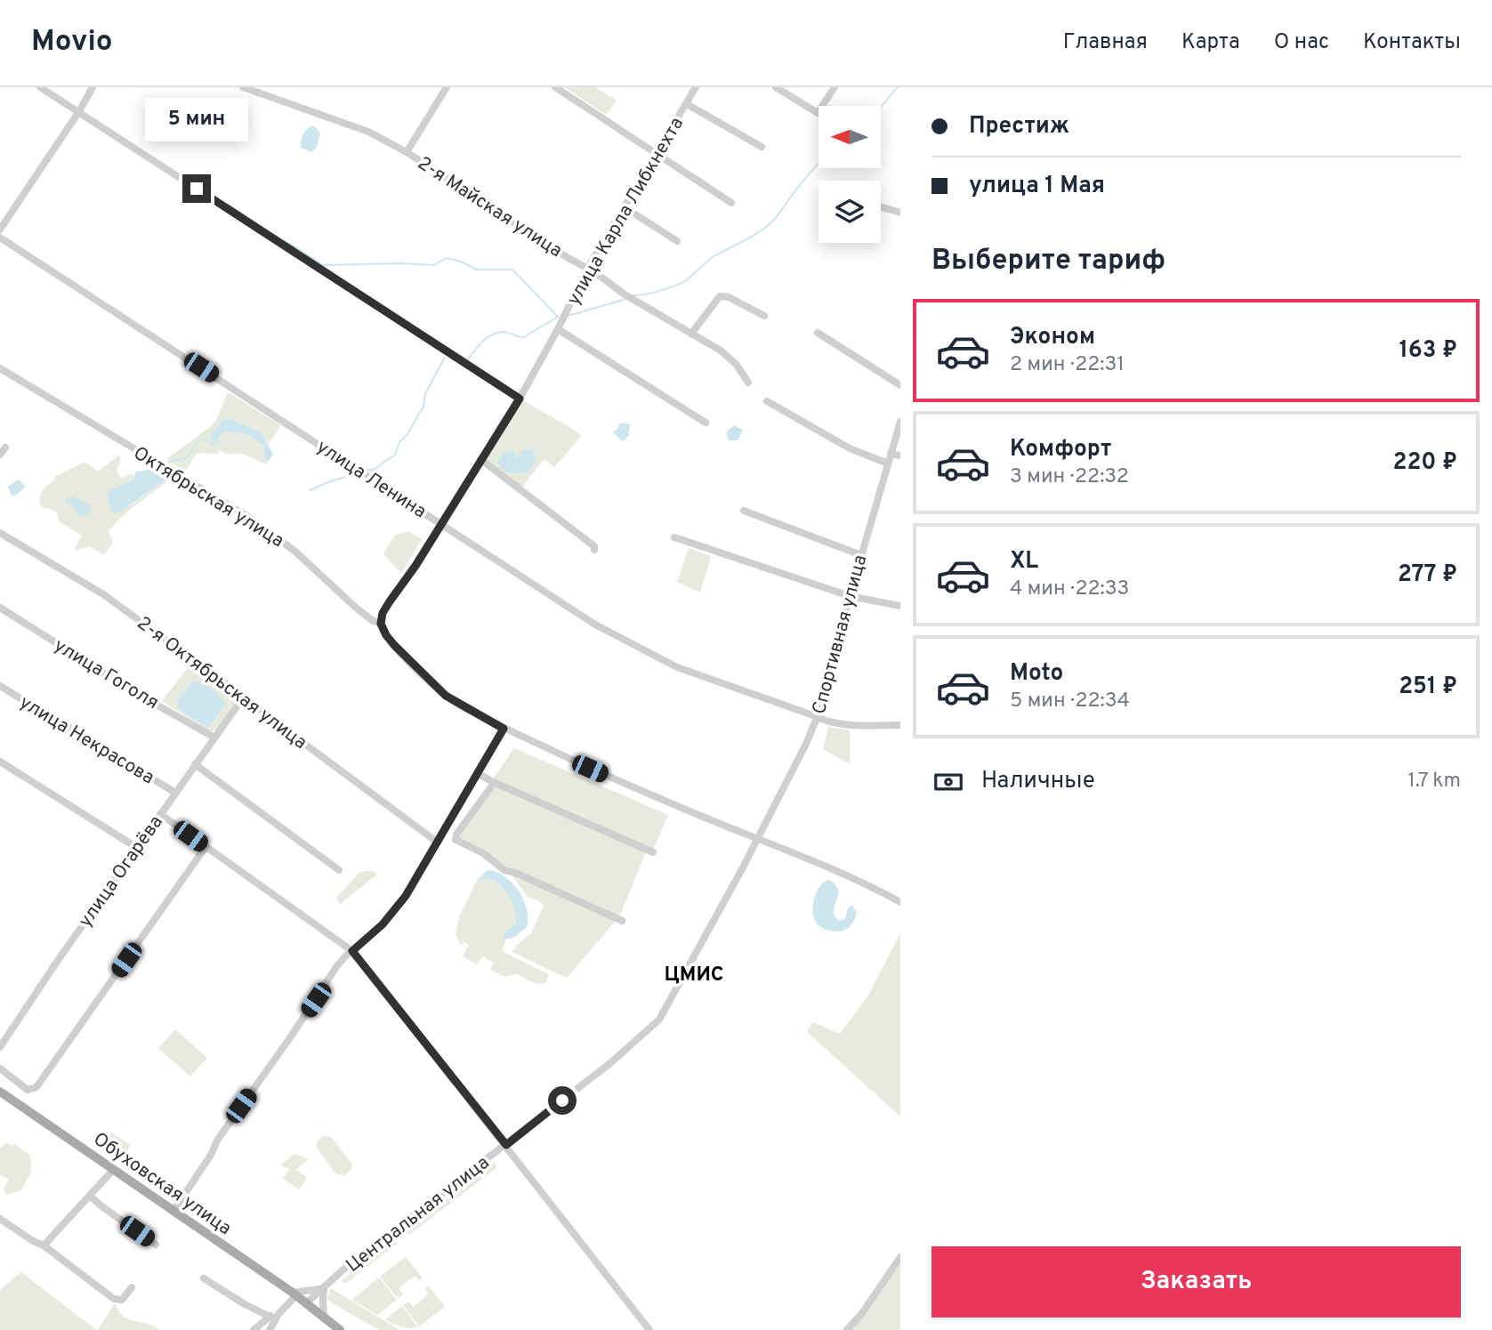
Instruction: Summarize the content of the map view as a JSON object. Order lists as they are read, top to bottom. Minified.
{"streets":{"main road":["Обуховская улица"],"street":["2-я Майская улица","улица Карла Либкнехта","улица Ленина","Октябрьская улица","Спортивная улица","улица Гоголя","2-я Октябрьская улица","улица Некрасова","улица Огарёва","Центральная улица"]},"crossings":[["2-я Майская улица","улица Карла Либкнехта"],["улица Карла Либкнехта","улица Ленина"],["улица Карла Либкнехта","Октябрьская улица"],["улица Ленина","Спортивная улица"],["Октябрьская улица","Спортивная улица"],["Октябрьская улица","Центральная улица"],["Спортивная улица","Центральная улица"],["улица Гоголя","улица Огарёва"],["2-я Октябрьская улица","улица Огарёва"],["улица Некрасова","улица Огарёва"],["Обуховская улица","Центральная улица"]],"districts":["ЦМИС"],"north":"left","page":{"header":"Movio","nav":["Главная","Карта","О нас","Контакты"],"banner":["Престиж","улица 1 Мая"],"bubble":"5 мин","heading":"Выберите тариф","list":[{"name":"Эконом","note":"2 мин · 22:31","value":"163 ₽"},{"name":"Комфорт","note":"3 мин · 22:32","value":"220 ₽"},{"name":"XL","note":"4 мин · 22:33","value":"277 ₽"},{"name":"Moto","note":"5 мин · 22:34","value":"251 ₽"}],"pay":["Наличные","1.7 km"],"buttons":"Заказать"}}
